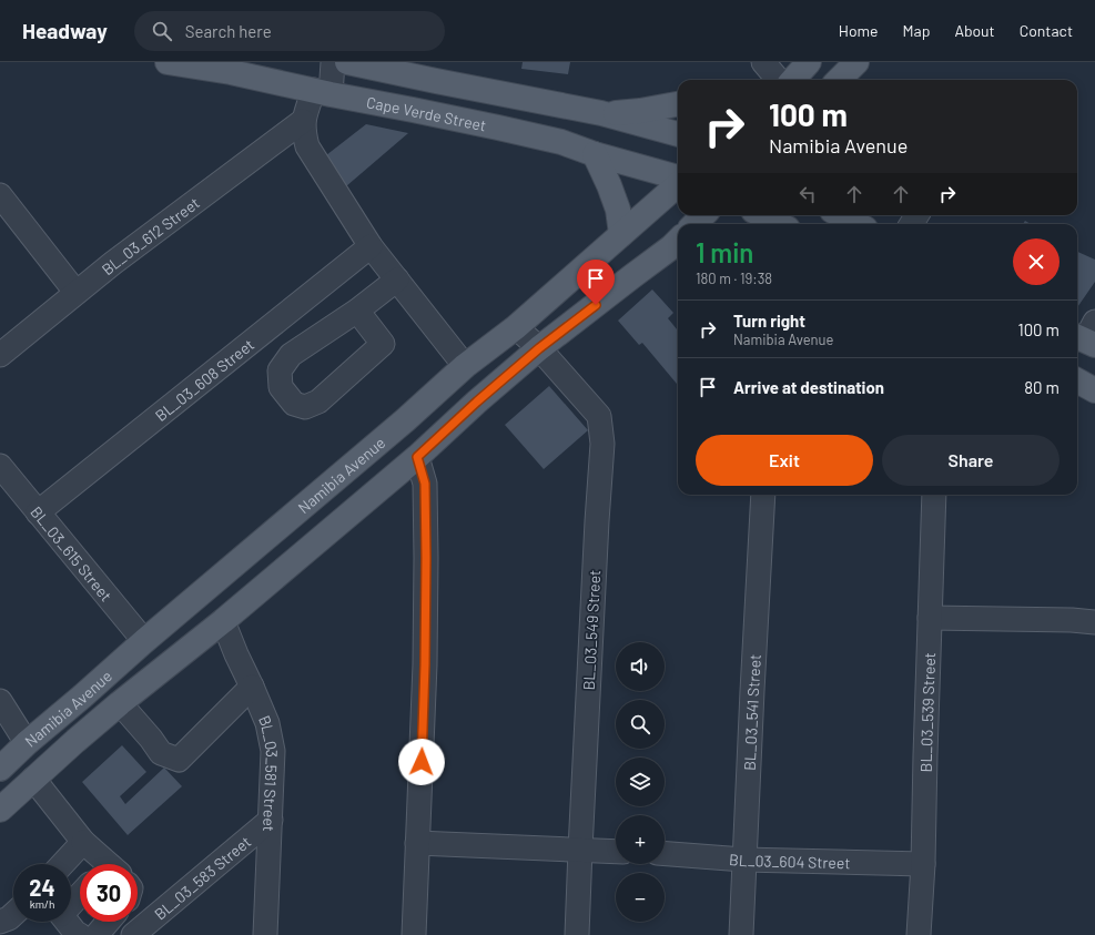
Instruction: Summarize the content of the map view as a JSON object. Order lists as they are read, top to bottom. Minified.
{"streets":{"main road":["Cape Verde Street","Namibia Avenue"],"street":["BL_03_612 Street","BL_03_608 Street","BL_03_615 Street","BL_03_549 Street","BL_03_541 Street","BL_03_539 Street","BL_03_581 Street","BL_03_604 Street","BL_03_583 Street"]},"crossings":[["BL_03_608 Street","BL_03_615 Street"],["Namibia Avenue","BL_03_615 Street"],["Namibia Avenue","BL_03_549 Street"],["Namibia Avenue","BL_03_581 Street"],["BL_03_541 Street","BL_03_604 Street"],["BL_03_539 Street","BL_03_604 Street"],["BL_03_581 Street","BL_03_583 Street"]],"page":{"header":"Headway","search":"Search here","nav":["Home","Map","About","Contact"],"turn":["100 m","Namibia Avenue"],"heading":["1 min","180 m · 19:38"],"list":[{"name":"Turn right","note":"Namibia Avenue","value":"100 m"},{"name":"Arrive at destination","value":"80 m"}],"buttons":["Exit","Share"],"map_buttons":["+","−"],"speed":"24 km/h","limit":"30"}}
